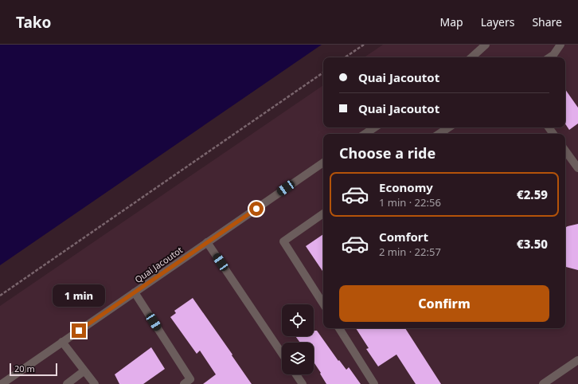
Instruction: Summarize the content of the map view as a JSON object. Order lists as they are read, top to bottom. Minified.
{"streets":{"street":["Quai Jacoutot"]},"scale_bar":"20 m","page":{"header":"Tako","nav":["Map","Layers","Share"],"banner":["Quai Jacoutot","Quai Jacoutot"],"heading":"Choose a ride","list":[{"name":"Economy","note":"1 min · 22:56","value":"€2.59"},{"name":"Comfort","note":"2 min · 22:57","value":"€3.50"}],"buttons":"Confirm","bubble":"1 min","scale":"20 m"}}
